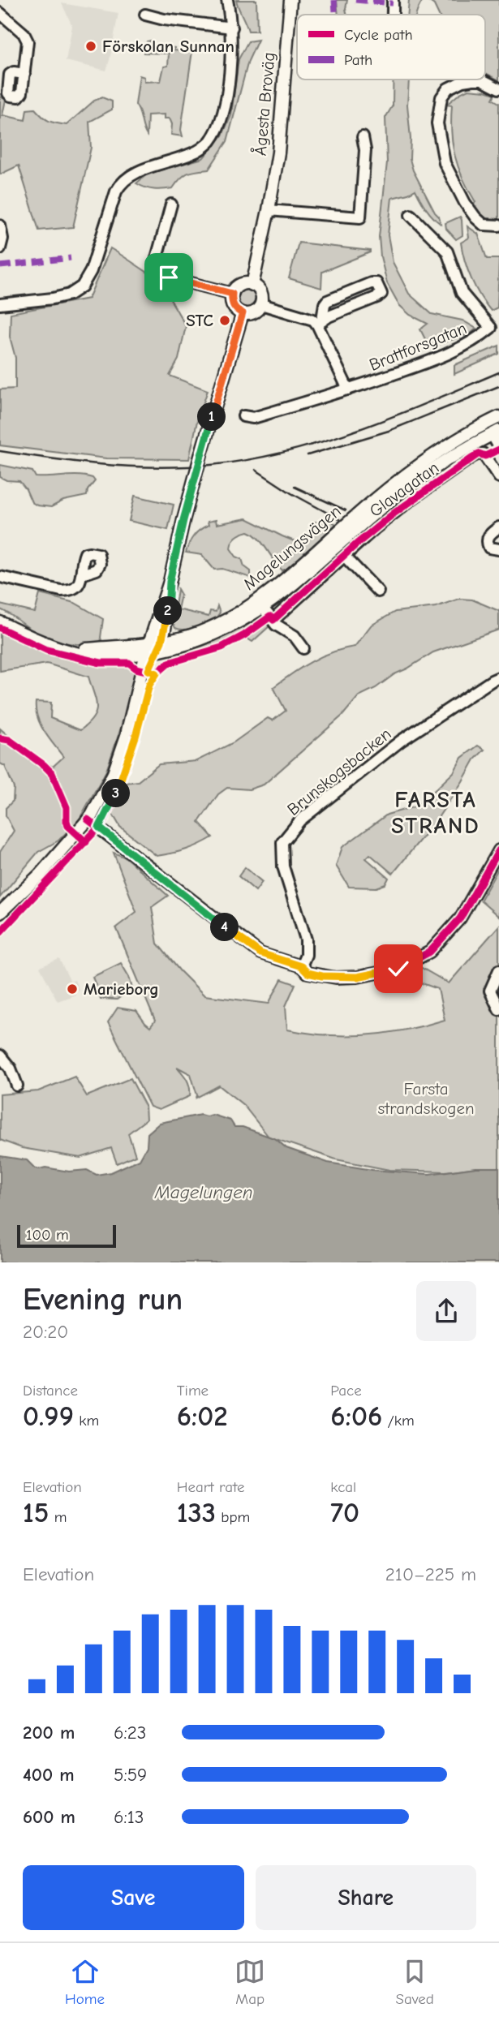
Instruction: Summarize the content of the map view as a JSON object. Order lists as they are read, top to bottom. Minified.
{"streets":{"main road":["Ågesta Broväg","Magelungsvägen"],"street":["Brattforsgatan","Glavagatan","Brunskogsbacken"]},"districts":["FARSTA STRAND"],"water":["Magelungen"],"parks":["Farsta strandskogen"],"places":["Förskolan Sunnan","STC","Marieborg"],"legend":["Cycle path","Path"],"scale_bar":"100 m","page":{"pins":["1","2","3","4"],"scale":"100 m","heading":["Evening run","20:20"],"stats":[["Distance","0.99 km"],["Time","6:02"],["Pace","6:06 /km"],["Elevation","15 m"],["Heart rate","133 bpm"],["kcal","70"]],"chart":["Elevation","210–225 m"],"list":[{"name":"200 m","note":"6:23"},{"name":"400 m","note":"5:59"},{"name":"600 m","note":"6:13"}],"buttons":["Save","Share"],"tabs":["Home","Map","Saved"]}}
